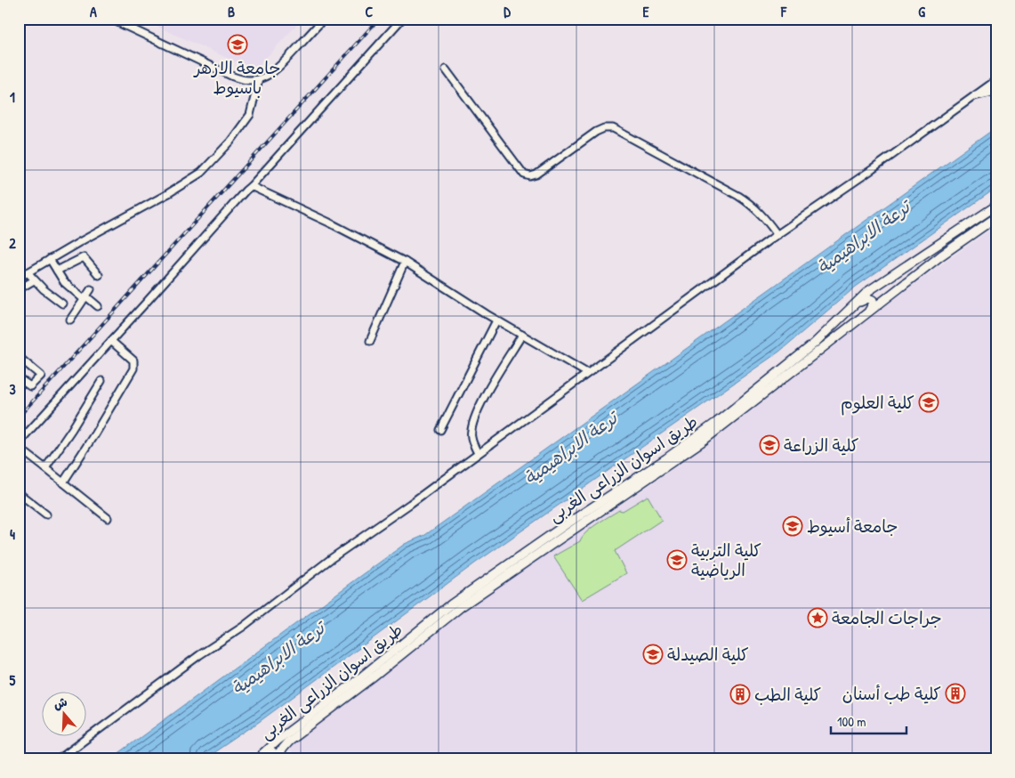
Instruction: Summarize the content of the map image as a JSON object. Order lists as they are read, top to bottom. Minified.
{"streets":{"main road":["طريق اسوان الزراعى الغربى"]},"water":["ترعة الابراهيمية"],"places":{"school or university":["جامعة الازهر باسيوط","كلية العلوم","كلية الزراعة","جامعة أسيوط","كلية التربية الرياضية","كلية الصيدلة"],"place":["جراجات الجامعة"],"building":["كلية طب أسنان","كلية الطب"]},"scale_bar":"100 m","north":"top","grid":{"columns":["A","B","C","D","E","F","G"],"rows":["1","2","3","4","5"]}}
